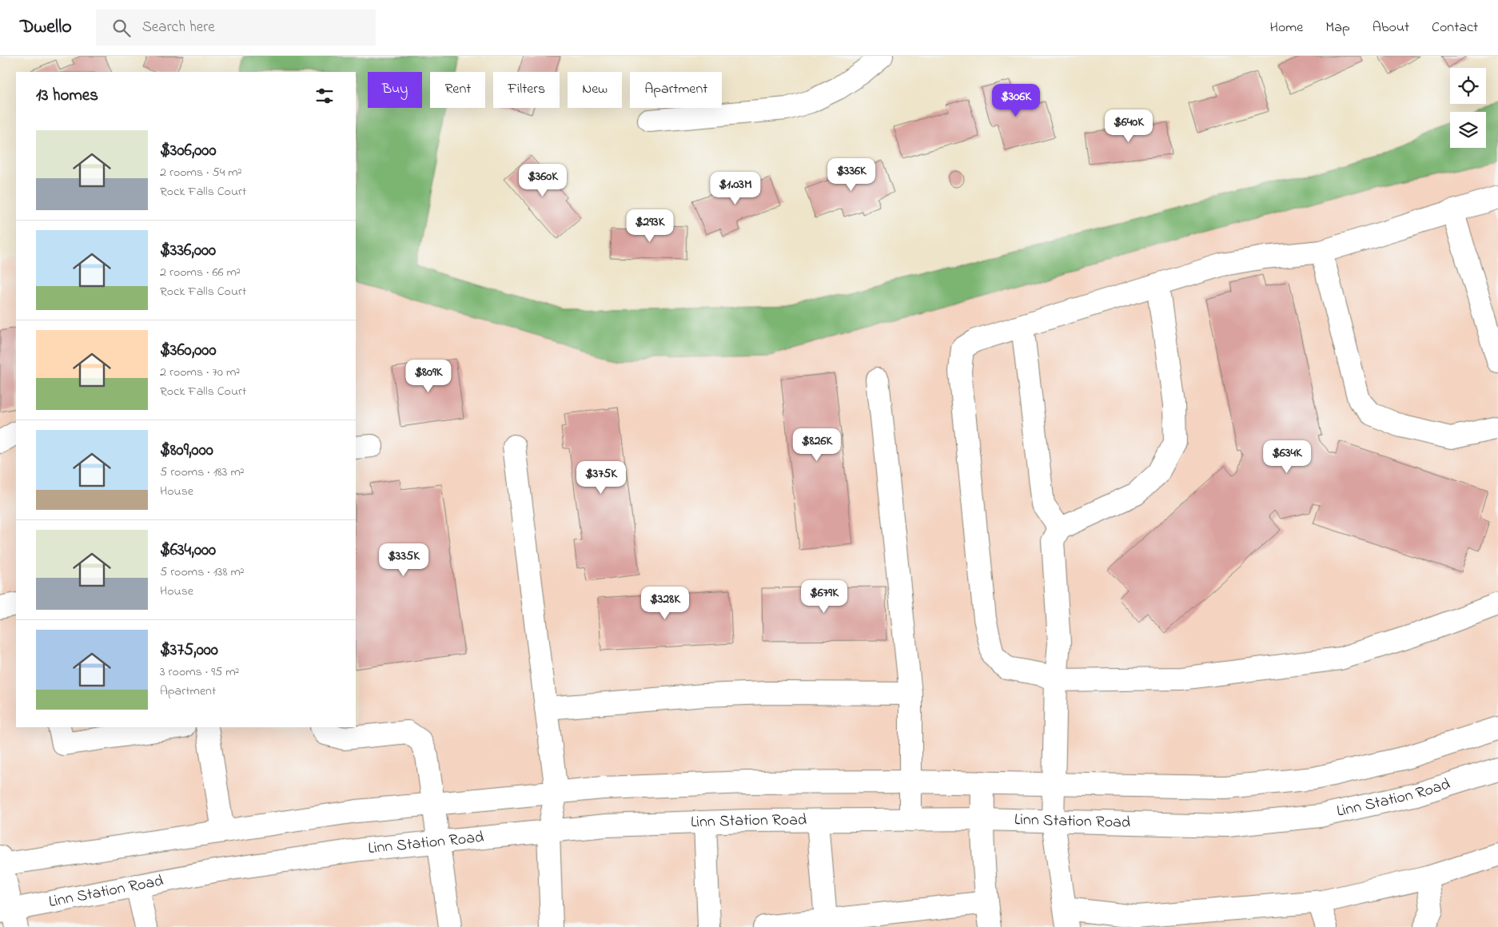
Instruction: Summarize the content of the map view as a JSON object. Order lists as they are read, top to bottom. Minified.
{"streets":{"street":["Linn Station Road"]},"page":{"header":"Dwello","search":"Search here","nav":["Home","Map","About","Contact"],"chip":["Buy","Rent","Filters","New","Apartment"],"heading":"13 homes","price":["$306K","$640K","$336K","$360K","$1.03M","$293K","$809K","$826K","$634K","$375K","$335K","$679K","$328K"],"list":[{"name":"$306,000","note":"2 rooms · 54 m² · Rock Falls Court"},{"name":"$336,000","note":"2 rooms · 66 m² · Rock Falls Court"},{"name":"$360,000","note":"2 rooms · 70 m² · Rock Falls Court"},{"name":"$809,000","note":"5 rooms · 183 m² · House"},{"name":"$634,000","note":"5 rooms · 138 m² · House"},{"name":"$375,000","note":"3 rooms · 95 m² · Apartment"}]}}
